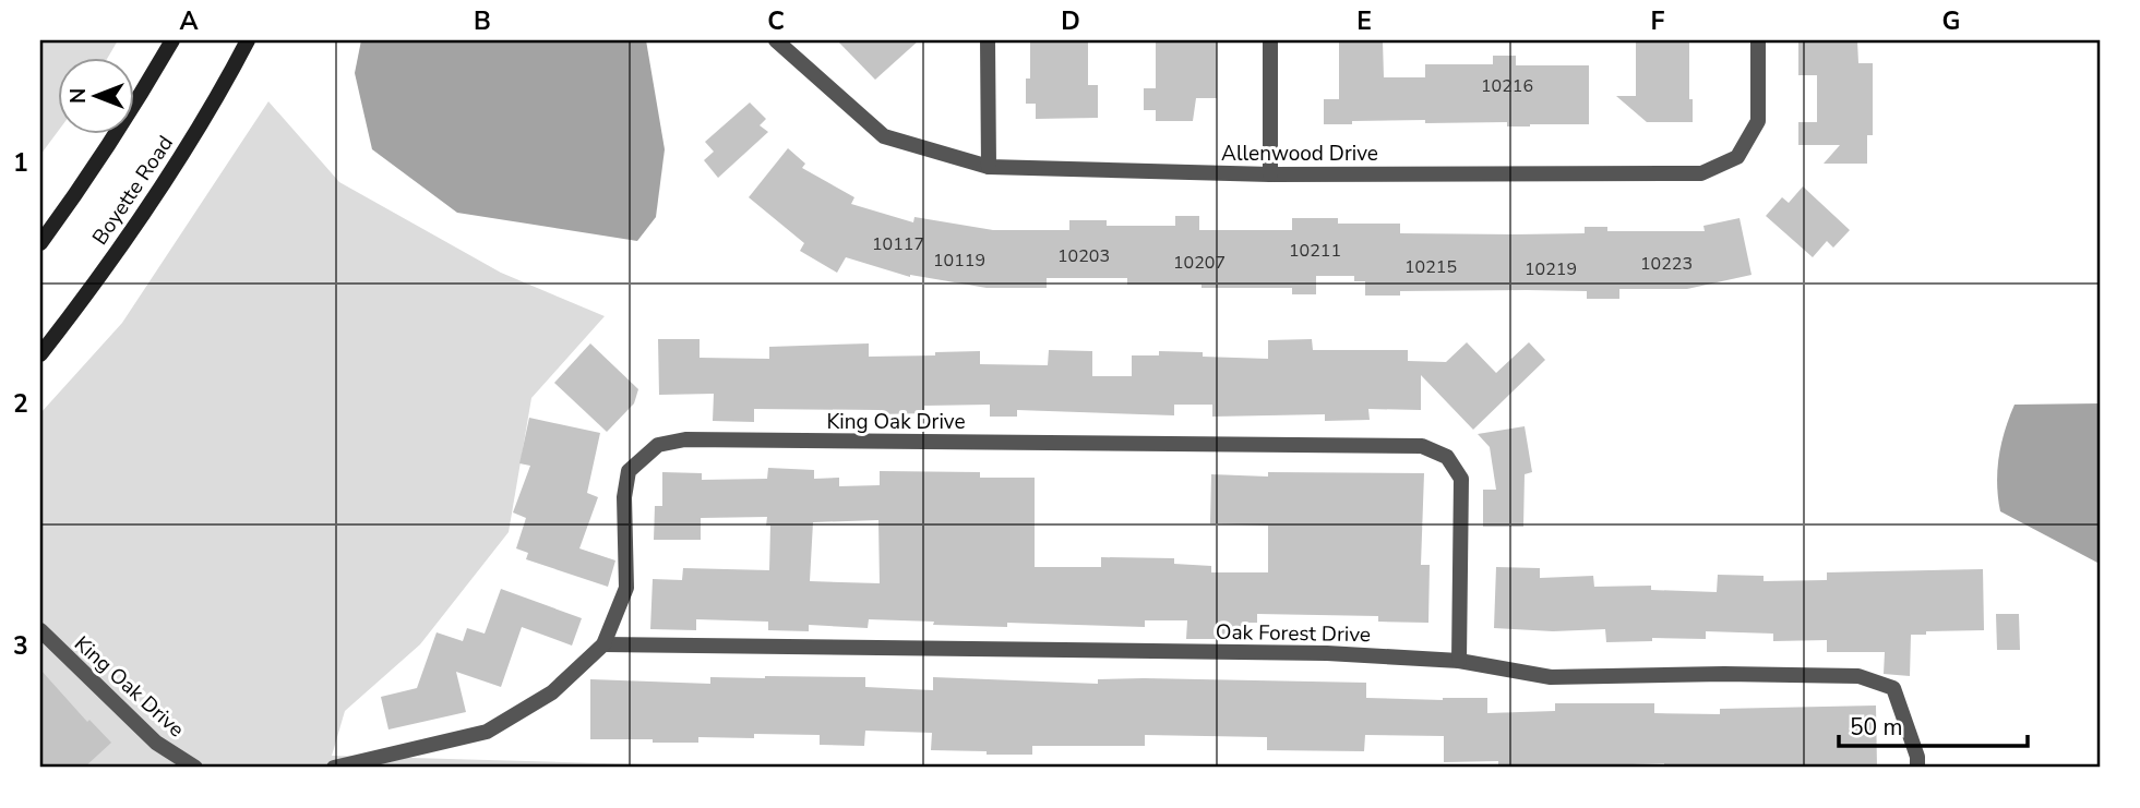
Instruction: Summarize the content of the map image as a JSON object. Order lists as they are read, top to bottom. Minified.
{"streets":{"main road":["Boyette Road"],"street":["Allenwood Drive","King Oak Drive","Oak Forest Drive"]},"crossings":[["King Oak Drive","Oak Forest Drive"]],"house_numbers":["10216","10117","10211","10203","10119","10207","10223","10215","10219"],"scale_bar":"50 m","north":"left","grid":{"columns":["A","B","C","D","E","F","G"],"rows":["1","2","3"]}}
